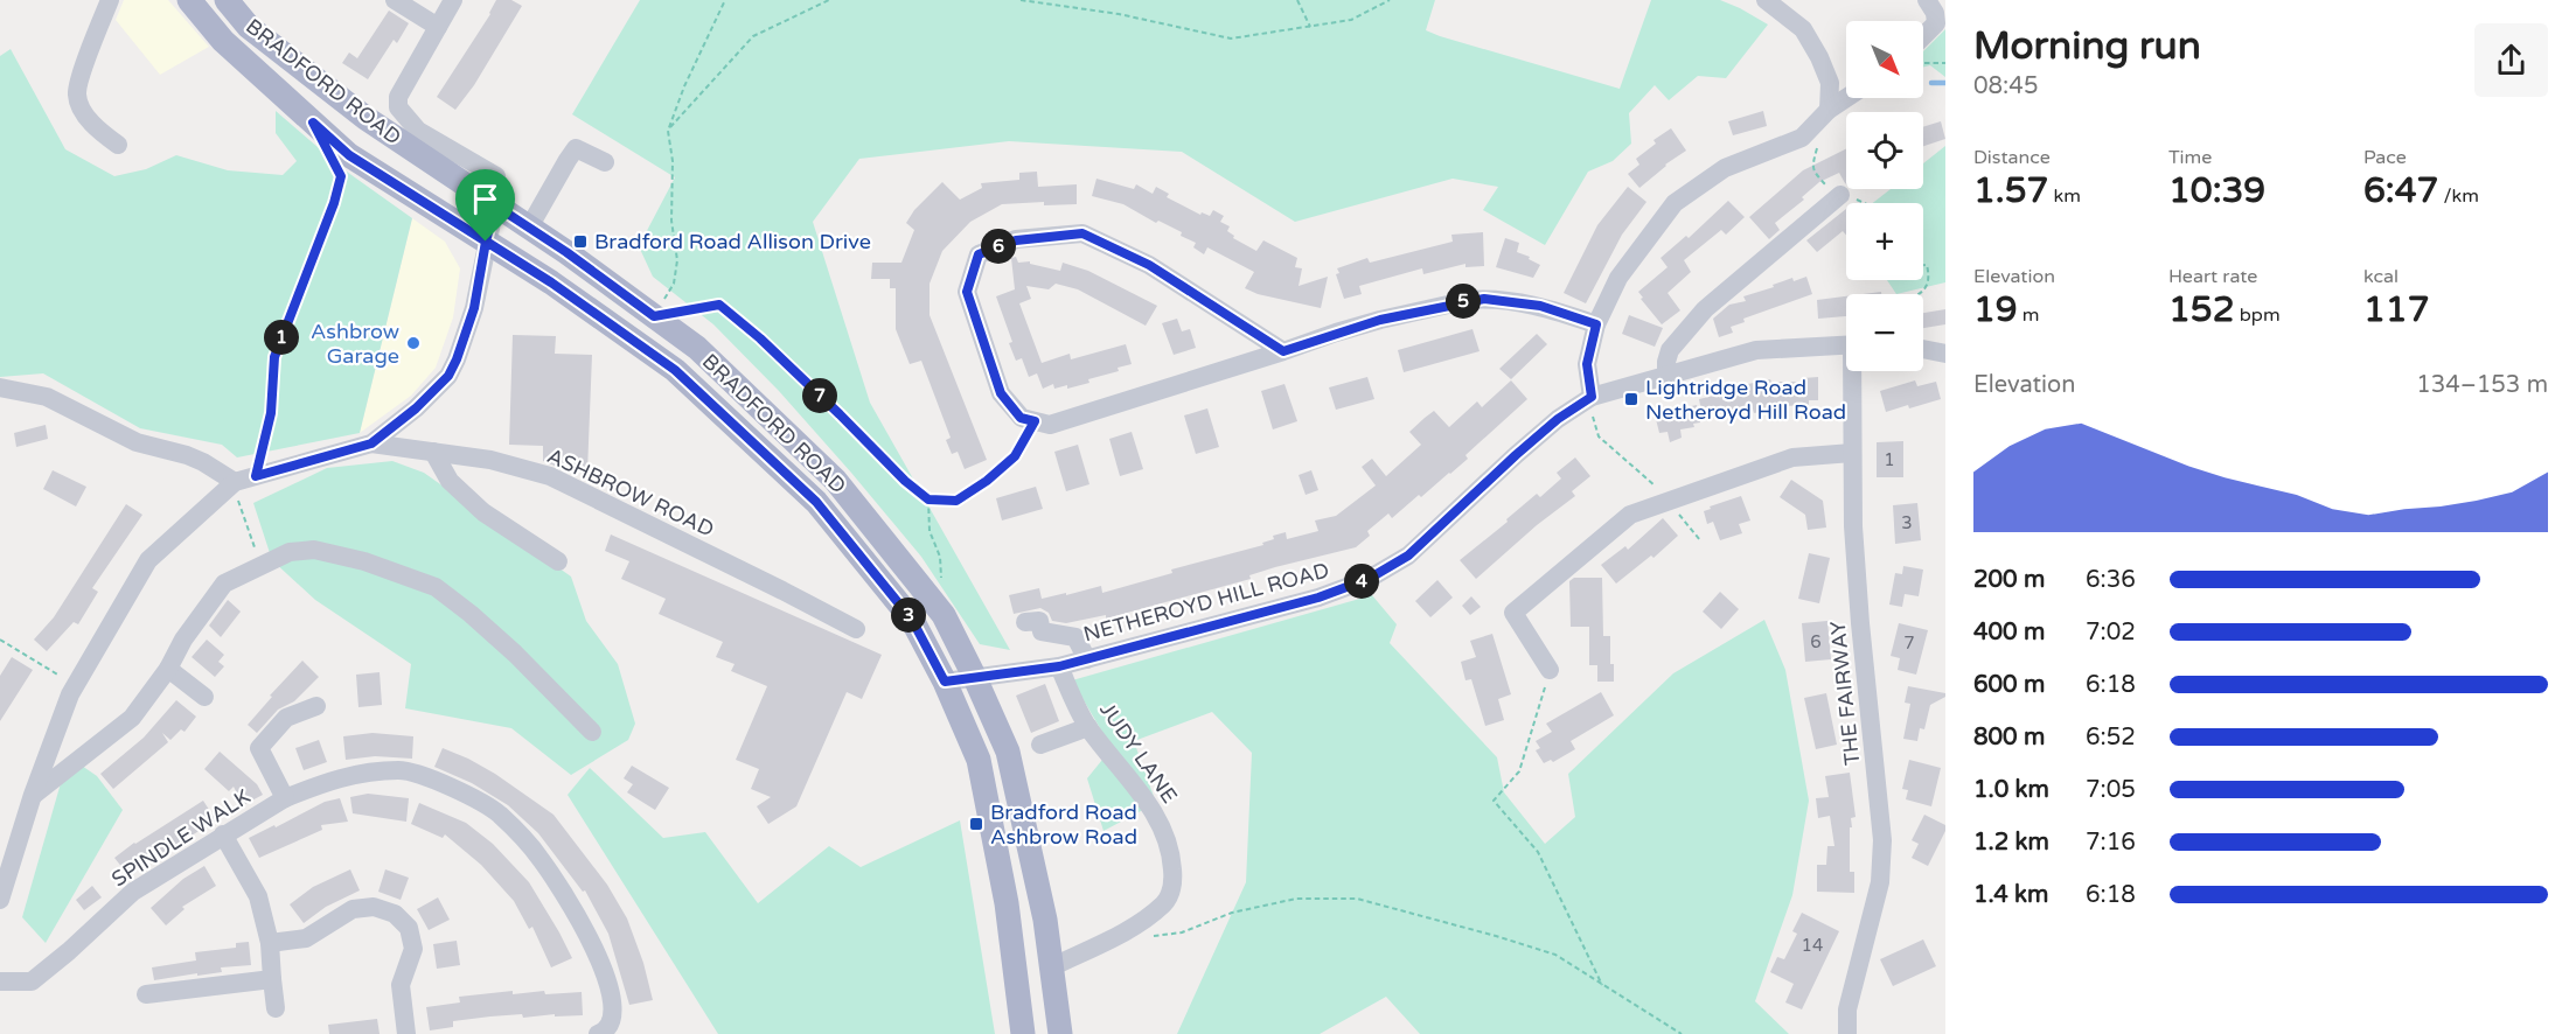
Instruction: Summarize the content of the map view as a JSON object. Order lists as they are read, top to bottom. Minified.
{"streets":{"main road":["BRADFORD ROAD"],"street":["ASHBROW ROAD","NETHEROYD HILL ROAD","THE FAIRWAY","JUDY LANE","SPINDLE WALK"]},"crossings":[["BRADFORD ROAD","ASHBROW ROAD"],["BRADFORD ROAD","NETHEROYD HILL ROAD"],["BRADFORD ROAD","JUDY LANE"],["NETHEROYD HILL ROAD","JUDY LANE"]],"places":{"transit":["Bradford Road Allison Drive","Lightridge Road Netheroyd Hill Road","Bradford Road Ashbrow Road"],"other":["Ashbrow Garage"]},"house_numbers":["1","3","6","7","14"],"north":"bottom right","page":{"heading":["Morning run","08:45"],"map_buttons":["+","−"],"stats":[["Distance","1.57 km"],["Time","10:39"],["Pace","6:47 /km"],["Elevation","19 m"],["Heart rate","152 bpm"],["kcal","117"]],"pins":["6","5","1","7","4","3"],"chart":["Elevation","134–153 m"],"list":[{"name":"200 m","note":"6:36"},{"name":"400 m","note":"7:02"},{"name":"600 m","note":"6:18"},{"name":"800 m","note":"6:52"},{"name":"1.0 km","note":"7:05"},{"name":"1.2 km","note":"7:16"},{"name":"1.4 km","note":"6:18"}]}}
